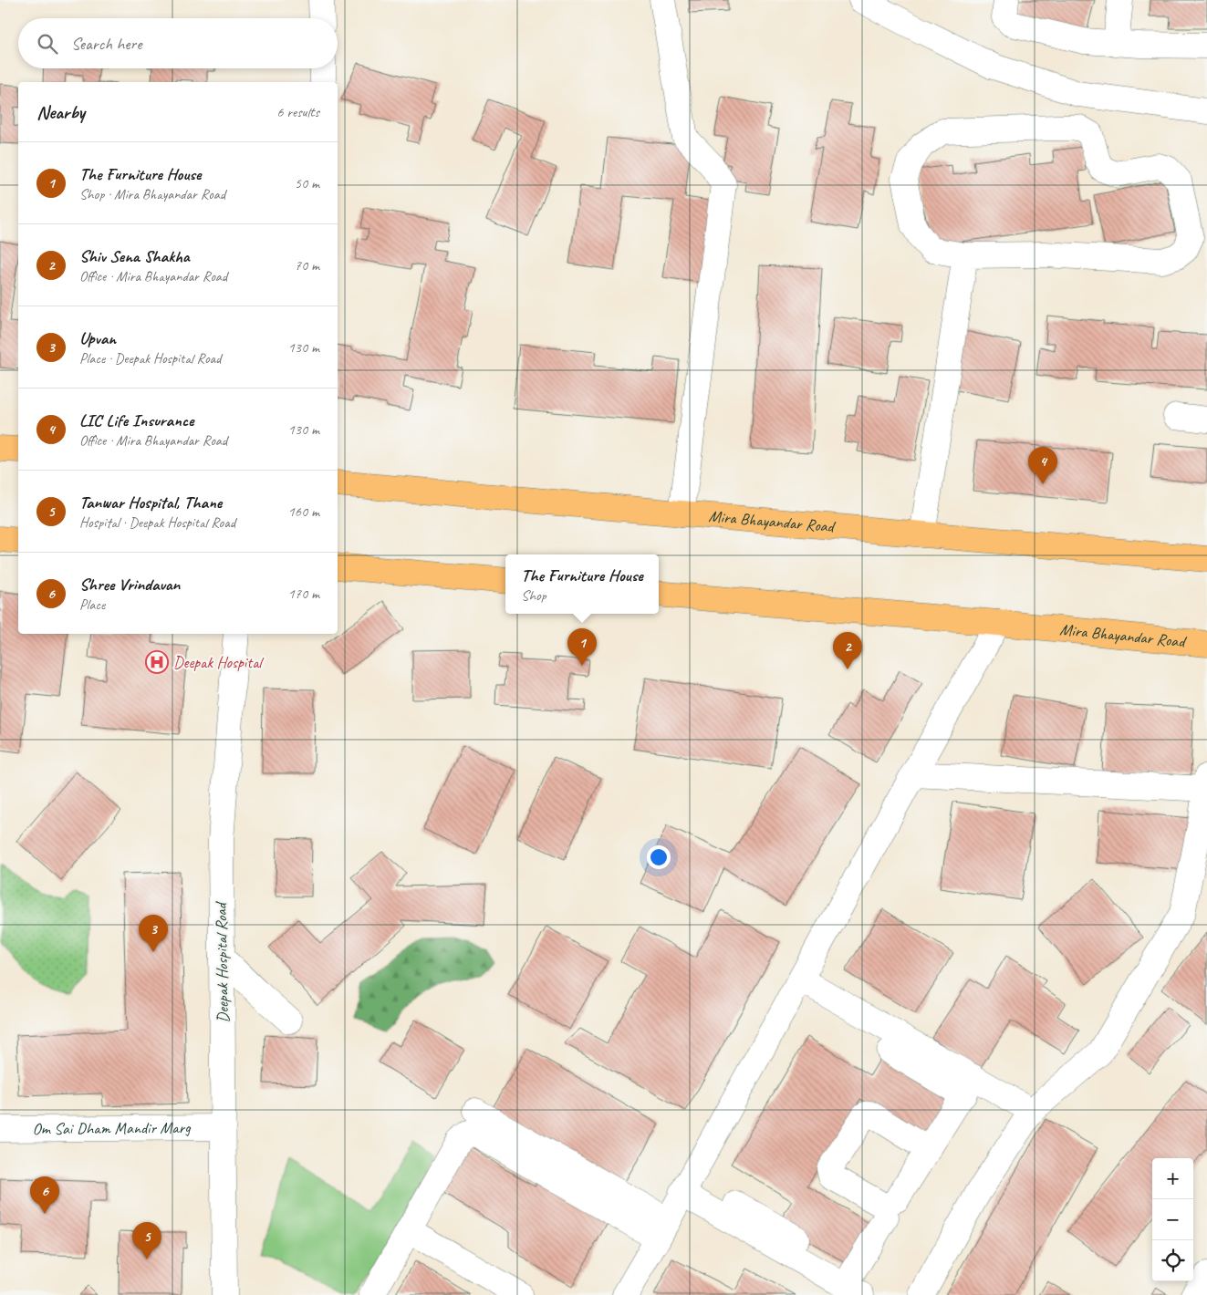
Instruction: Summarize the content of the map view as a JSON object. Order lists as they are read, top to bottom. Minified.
{"streets":{"main road":["Mira Bhayandar Road"],"street":["Deepak Hospital Road","Om Sai Dham Mandir Marg"]},"crossings":[["Deepak Hospital Road","Om Sai Dham Mandir Marg"]],"places":{"hospital":["Deepak Hospital"]},"page":{"search":"Search here","heading":["Nearby","6 results"],"list":[{"mark":"1","name":"The Furniture House","note":"Shop · Mira Bhayandar Road","value":"50 m"},{"mark":"2","name":"Shiv Sena Shakha","note":"Office · Mira Bhayandar Road","value":"70 m"},{"mark":"3","name":"Upvan","note":"Place · Deepak Hospital Road","value":"130 m"},{"mark":"4","name":"LIC Life Insurance","note":"Office · Mira Bhayandar Road","value":"130 m"},{"mark":"5","name":"Tanwar Hospital, Thane","note":"Hospital · Deepak Hospital Road","value":"160 m"},{"mark":"6","name":"Shree Vrindavan","note":"Place","value":"170 m"}],"pins":["4","1","2","3","6","5"],"popup":["The Furniture House","Shop"],"map_buttons":["+","−"]}}
